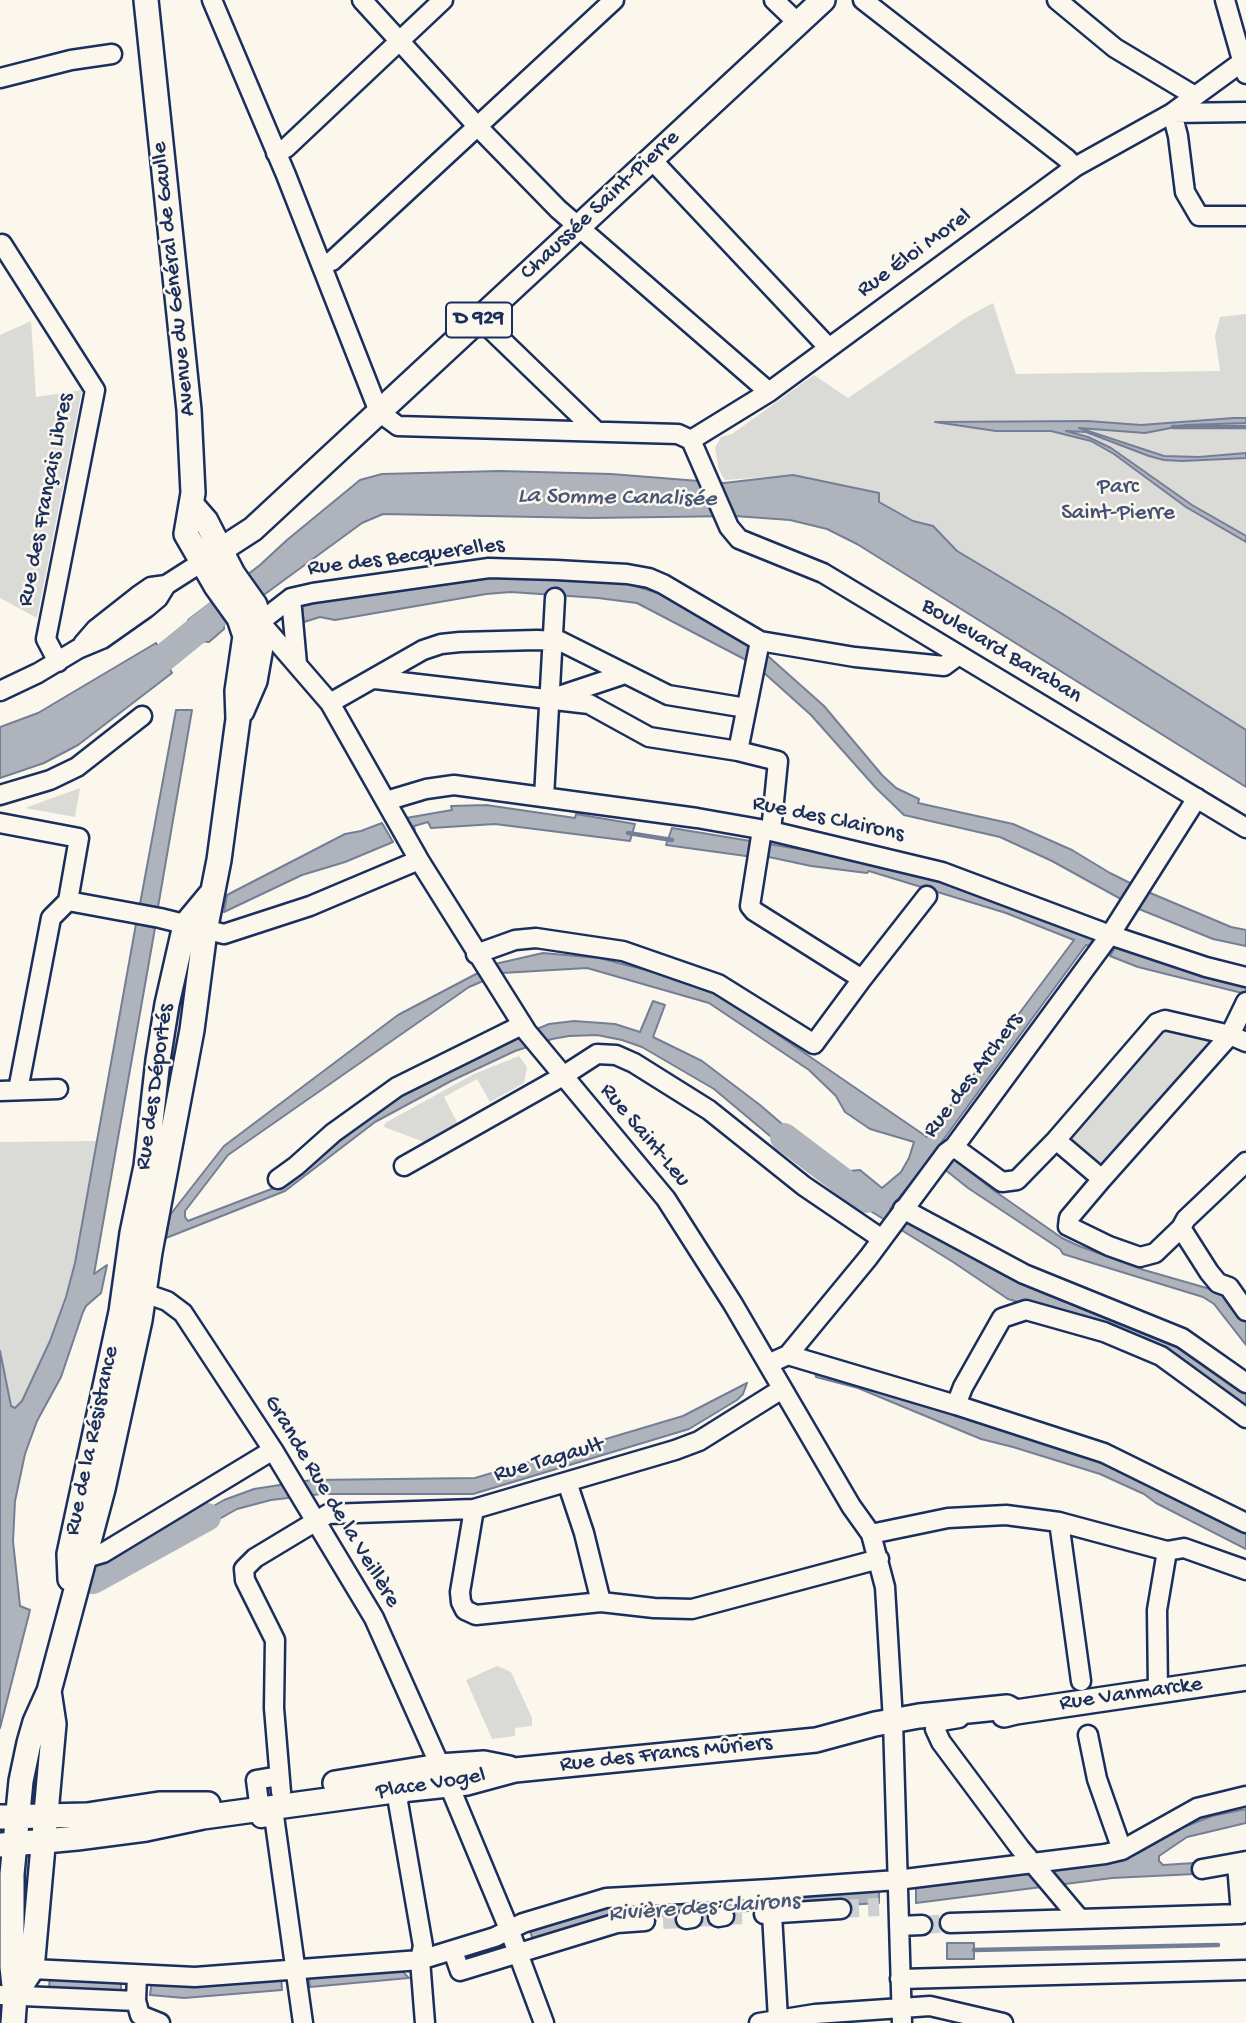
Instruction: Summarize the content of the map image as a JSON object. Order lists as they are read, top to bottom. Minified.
{"streets":{"main road":["Chaussée Saint-Pierre","Avenue du Général de Gaulle","D 929","Rue des Déportés","Rue de la Résistance","Rue Vanmarcke","Rue des Francs Mûriers","Place Vogel"],"street":["Rue Éloi Morel","Rue des Français Libres","Rue des Becquerelles","Boulevard Baraban","Rue des Clairons","Rue des Archers","Rue Saint-Leu","Rue Tagault","Grande Rue de la Veillère"]},"crossings":[["Chaussée Saint-Pierre","Avenue du Général de Gaulle"],["Chaussée Saint-Pierre","D 929"],["Rue Éloi Morel","Boulevard Baraban"],["Avenue du Général de Gaulle","D 929"],["D 929","Rue des Français Libres"],["Rue des Becquerelles","Rue des Déportés"],["Rue des Becquerelles","Rue Saint-Leu"],["Boulevard Baraban","Rue des Archers"],["Rue des Clairons","Rue des Archers"],["Rue des Clairons","Rue Saint-Leu"],["Rue des Archers","Rue Saint-Leu"],["Rue des Déportés","Rue Saint-Leu"],["Rue des Déportés","Rue de la Résistance"],["Rue des Déportés","Grande Rue de la Veillère"],["Rue Saint-Leu","Rue Tagault"],["Rue Saint-Leu","Rue Vanmarcke"],["Rue Saint-Leu","Rue des Francs Mûriers"],["Rue de la Résistance","Grande Rue de la Veillère"],["Rue de la Résistance","Place Vogel"],["Rue Tagault","Grande Rue de la Veillère"],["Rue Tagault","Place Vogel"],["Grande Rue de la Veillère","Place Vogel"],["Rue Vanmarcke","Rue des Francs Mûriers"],["Rue des Francs Mûriers","Place Vogel"]],"water":["La Somme Canalisée","Rivière des Clairons"],"parks":["Parc Saint-Pierre"]}
